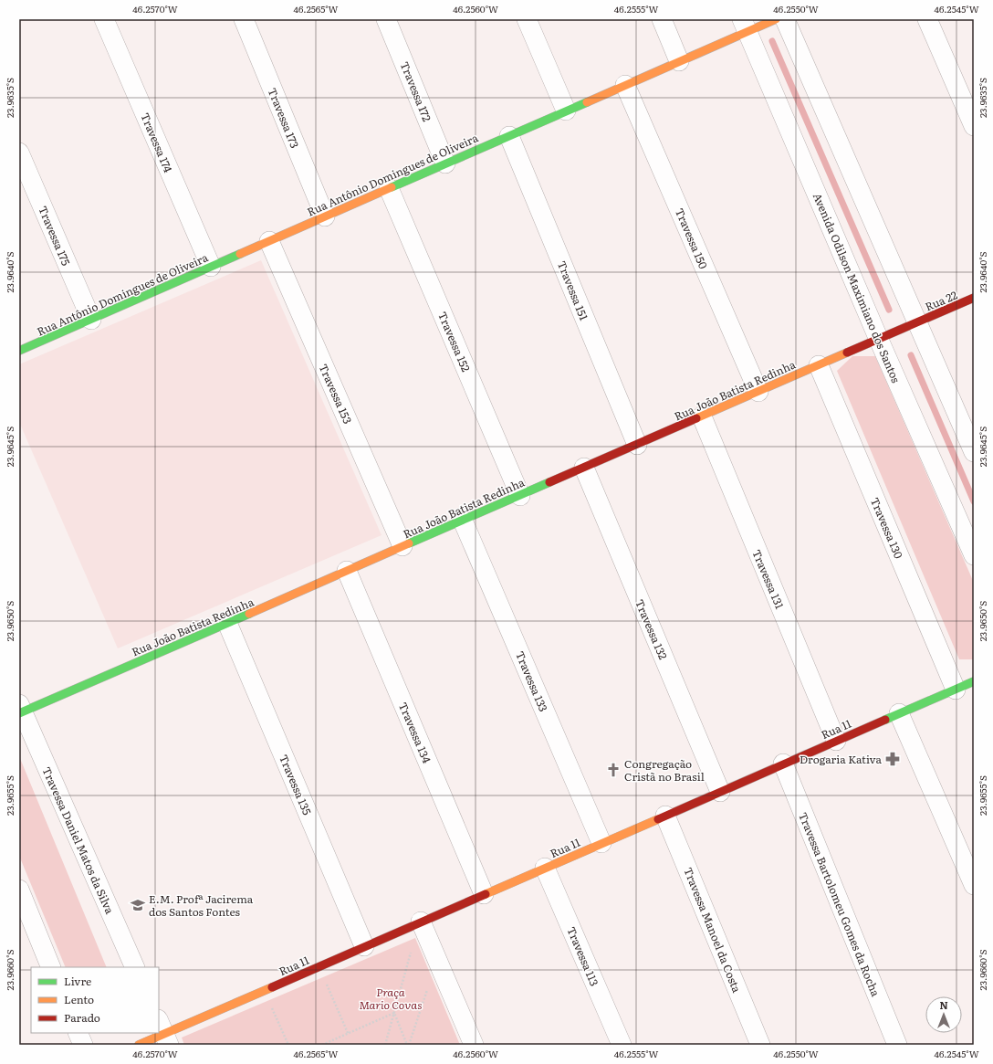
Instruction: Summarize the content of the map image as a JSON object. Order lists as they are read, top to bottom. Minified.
{"streets":{"street":["Travessa 172","Travessa 173","Travessa 174","Rua Antônio Domingues de Oliveira","Travessa 175","Travessa 150","Avenida Odilson Maximiano dos Santos","Travessa 151","Rua 22","Travessa 152","Rua João Batista Redinha","Travessa 153","Travessa 130","Travessa 131","Travessa 132","Travessa 133","Rua 11","Travessa 134","Travessa 135","Travessa Daniel Matos da Silva","Travessa Bartolomeu Gomes da Rocha","Travessa Manoel da Costa","Travessa 113"]},"crossings":[["Travessa 172","Rua Antônio Domingues de Oliveira"],["Travessa 173","Rua Antônio Domingues de Oliveira"],["Travessa 174","Rua Antônio Domingues de Oliveira"],["Rua Antônio Domingues de Oliveira","Travessa 175"],["Rua Antônio Domingues de Oliveira","Travessa 150"],["Rua Antônio Domingues de Oliveira","Avenida Odilson Maximiano dos Santos"],["Rua Antônio Domingues de Oliveira","Travessa 151"],["Rua Antônio Domingues de Oliveira","Travessa 152"],["Rua Antônio Domingues de Oliveira","Travessa 153"],["Travessa 150","Rua João Batista Redinha"],["Avenida Odilson Maximiano dos Santos","Rua João Batista Redinha"],["Travessa 151","Rua João Batista Redinha"],["Rua 22","Rua João Batista Redinha"],["Travessa 152","Rua João Batista Redinha"],["Rua João Batista Redinha","Travessa 153"],["Rua João Batista Redinha","Travessa 130"],["Rua João Batista Redinha","Travessa 131"],["Rua João Batista Redinha","Travessa 132"],["Rua João Batista Redinha","Travessa 133"],["Rua João Batista Redinha","Travessa 134"],["Rua João Batista Redinha","Travessa 135"],["Rua João Batista Redinha","Travessa Daniel Matos da Silva"],["Travessa 130","Rua 11"],["Travessa 131","Rua 11"],["Travessa 132","Rua 11"],["Travessa 133","Rua 11"],["Rua 11","Travessa 134"],["Rua 11","Travessa 135"],["Rua 11","Travessa Bartolomeu Gomes da Rocha"],["Rua 11","Travessa Manoel da Costa"],["Rua 11","Travessa 113"]],"parks":["Praça Mario Covas"],"places":{"pharmacy":["Drogaria Kativa"],"church":["Congregação Cristã no Brasil"],"school or university":["E.M. Profª Jacirema dos Santos Fontes"]},"legend":["Livre","Lento","Parado"],"north":"top","coordinates":["46.2570°W","46.2565°W","46.2560°W","46.2555°W","46.2550°W","46.2545°W","23.9635°S","23.9640°S","23.9645°S","23.9650°S","23.9655°S","23.9660°S"]}
